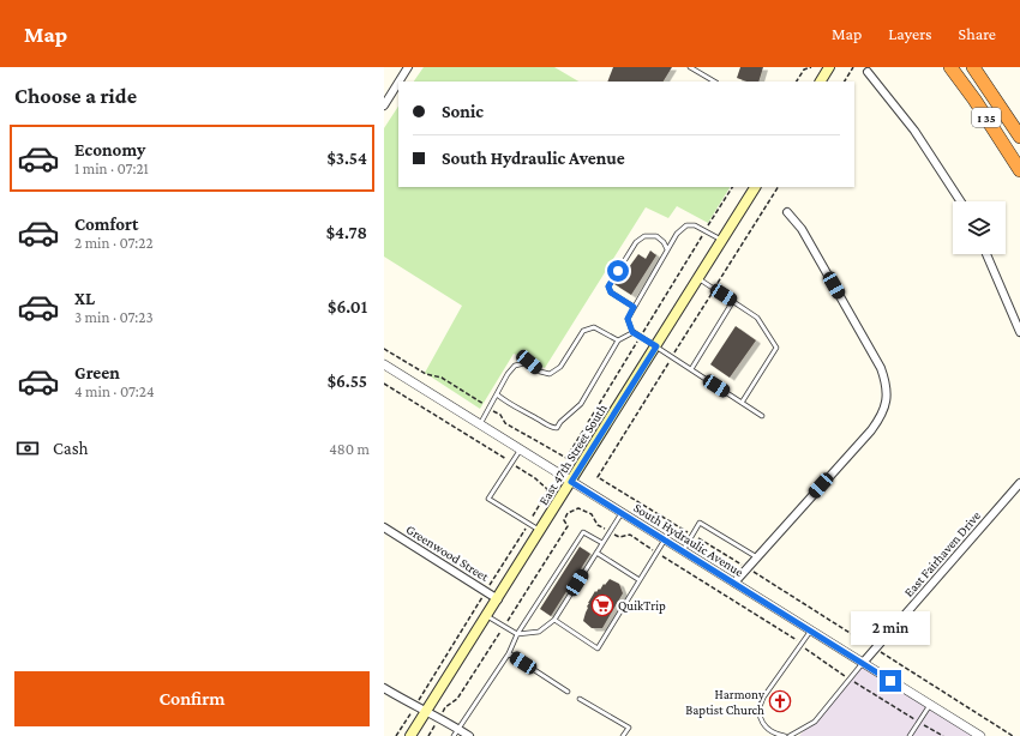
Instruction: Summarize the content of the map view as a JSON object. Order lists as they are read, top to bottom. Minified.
{"streets":{"highway":["I 35"],"main road":["East 47th Street South"],"street":["South Hydraulic Avenue","Greenwood Street","East Fairhaven Drive"]},"crossings":[["East 47th Street South","South Hydraulic Avenue"],["East 47th Street South","Greenwood Street"],["South Hydraulic Avenue","East Fairhaven Drive"]],"places":{"supermarket":["QuikTrip"],"church":["Harmony Baptist Church"]},"page":{"header":"Map","nav":["Map","Layers","Share"],"heading":"Choose a ride","banner":["Sonic","South Hydraulic Avenue"],"list":[{"name":"Economy","note":"1 min · 07:21","value":"$3.54"},{"name":"Comfort","note":"2 min · 07:22","value":"$4.78"},{"name":"XL","note":"3 min · 07:23","value":"$6.01"},{"name":"Green","note":"4 min · 07:24","value":"$6.55"}],"pay":["Cash","480 m"],"bubble":"2 min","buttons":"Confirm"}}
